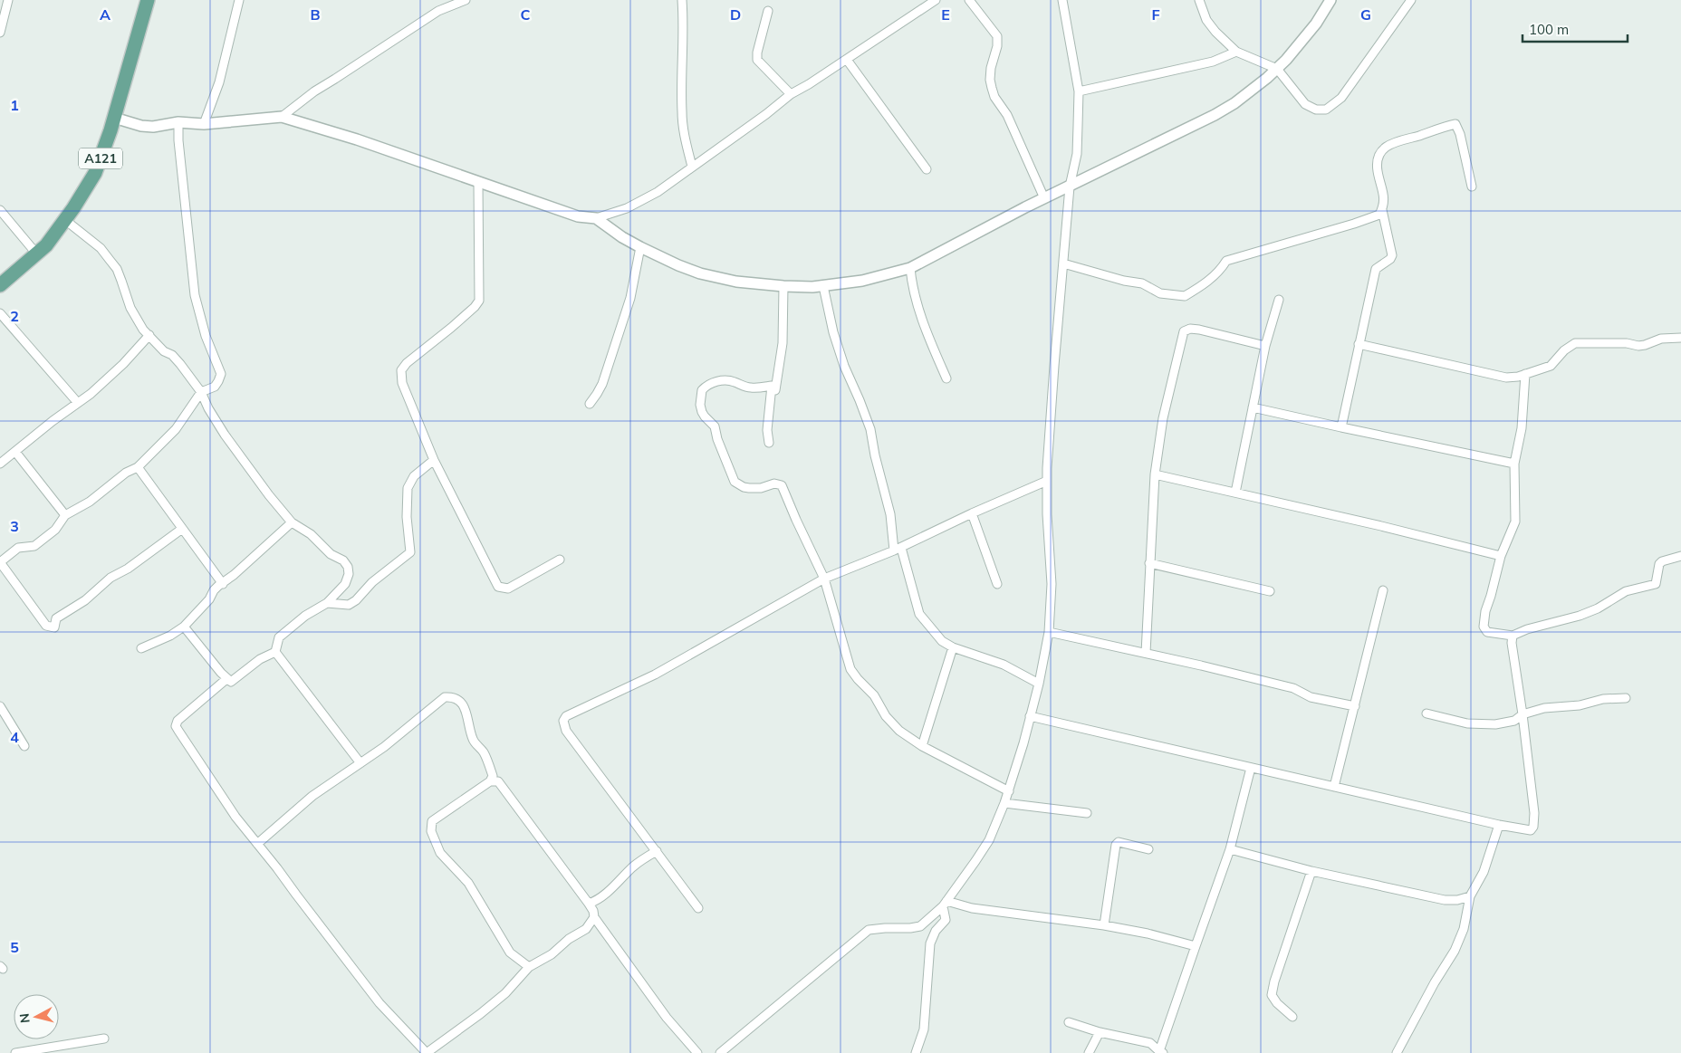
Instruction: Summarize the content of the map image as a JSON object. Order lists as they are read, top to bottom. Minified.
{"streets":{"main road":["A121"]},"scale_bar":"100 m","north":"left","grid":{"columns":["A","B","C","D","E","F","G"],"rows":["1","2","3","4","5"]}}
